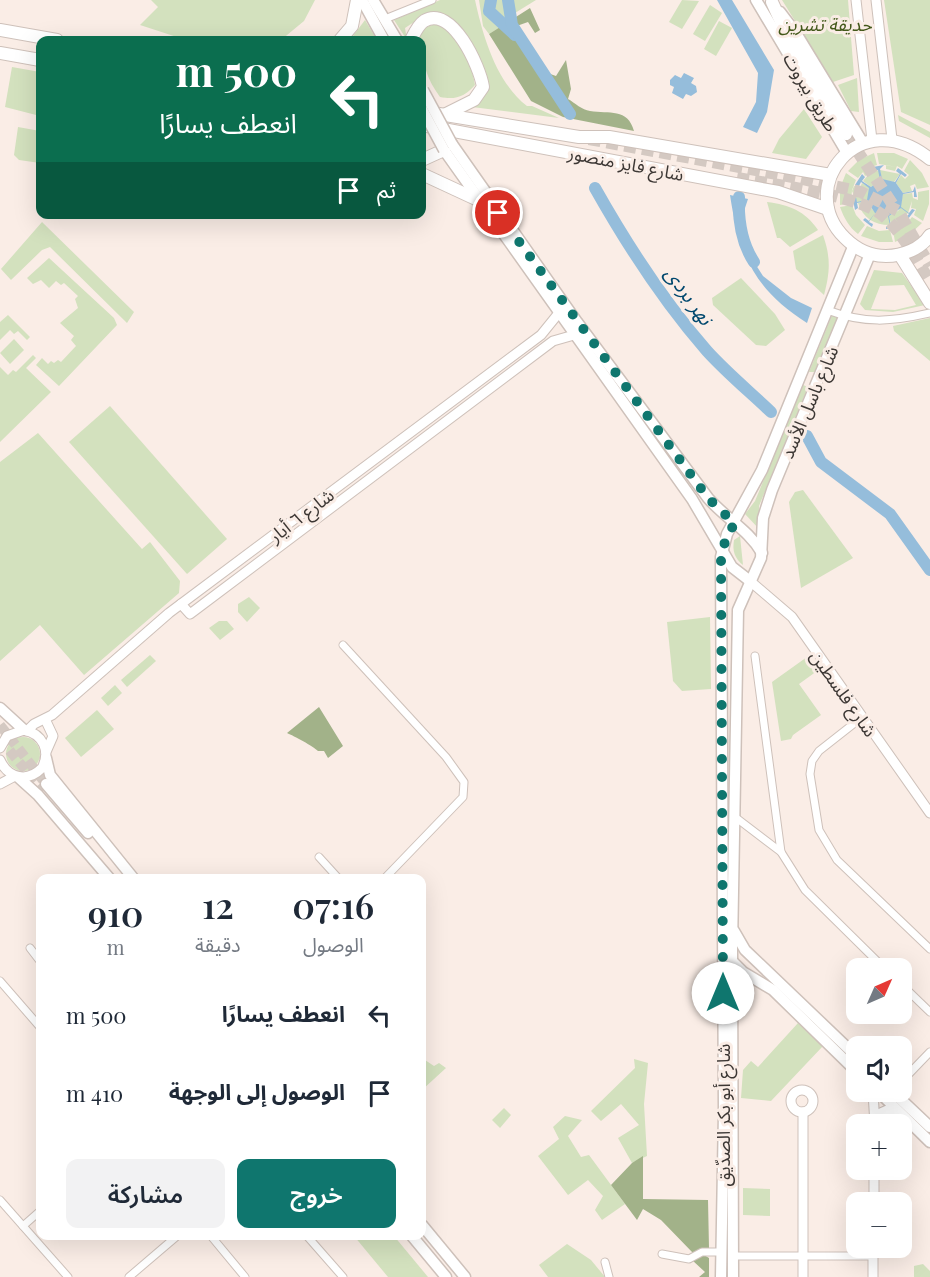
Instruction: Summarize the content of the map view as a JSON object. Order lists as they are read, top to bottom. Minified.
{"streets":{"highway":["شارع فايز منصور"],"main road":["طريق بيروت","شارع باسل الأسد","شارع ٦ أيار","شارع فلسطين","شارع أبو بكر الصدّيق"]},"crossings":[["شارع باسل الأسد","شارع أبو بكر الصدّيق"],["شارع فلسطين","شارع أبو بكر الصدّيق"]],"water":["نهر بردى"],"parks":["حديقة تشرين"],"north":"top right","page":{"turn":["500 m","انعطف يسارًا"],"then":"ثم","eta":["07:16","الوصول","12","دقيقة","910","m"],"map_buttons":["+","−"],"list":[{"name":"انعطف يسارًا","value":"500 m"},{"name":"الوصول إلى الوجهة","value":"410 m"}],"buttons":["خروج","مشاركة"]}}
